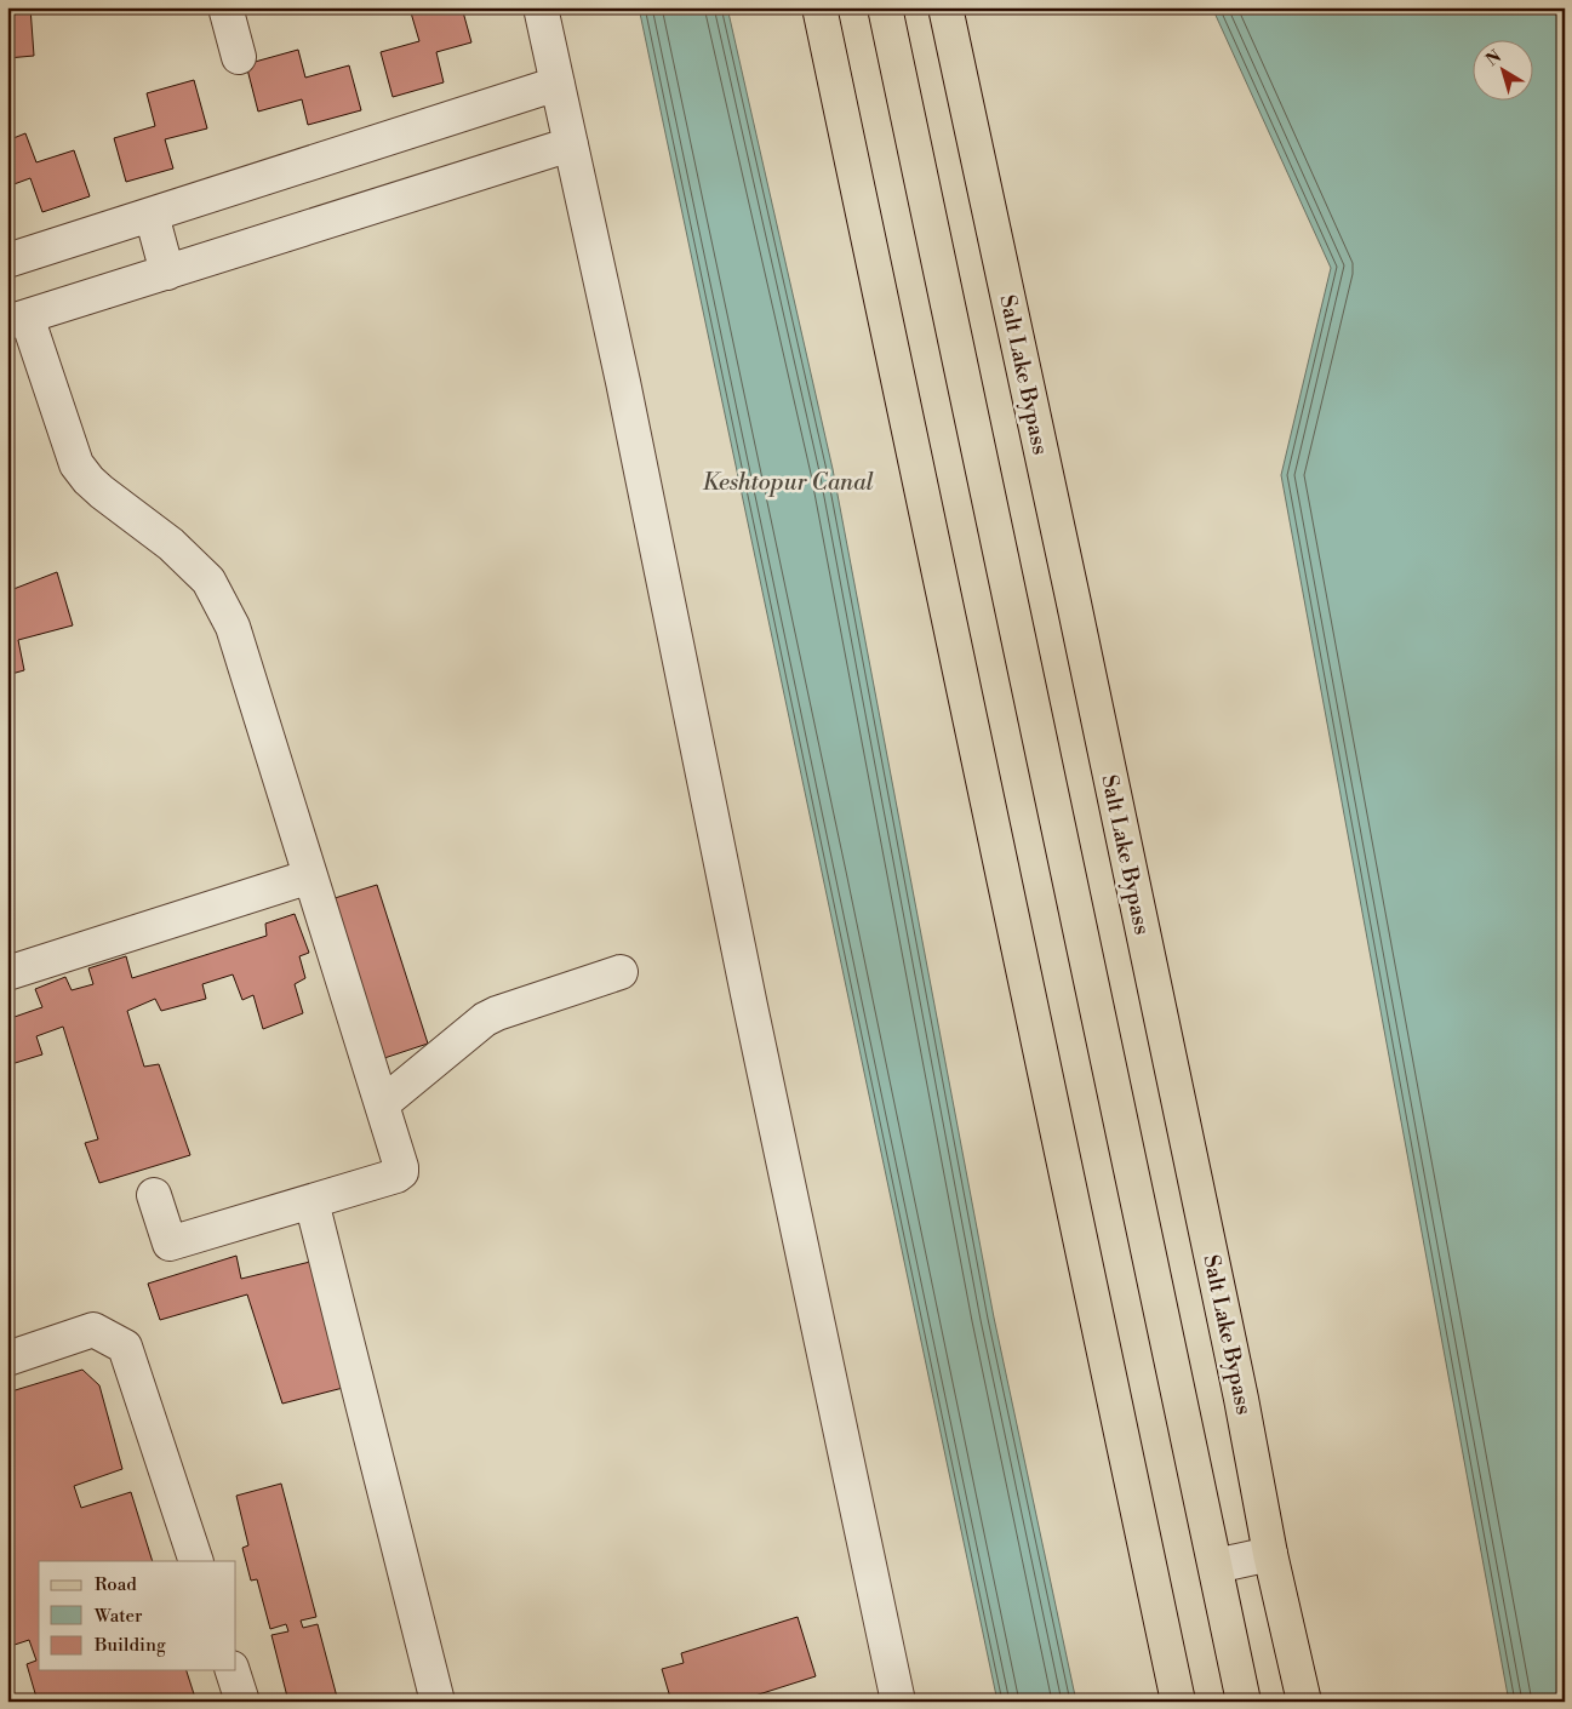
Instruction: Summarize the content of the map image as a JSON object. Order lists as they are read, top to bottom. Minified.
{"streets":{"main road":["Salt Lake Bypass"]},"water":["Keshtopur Canal"],"legend":["Road","Water","Building"],"north":"top left"}
